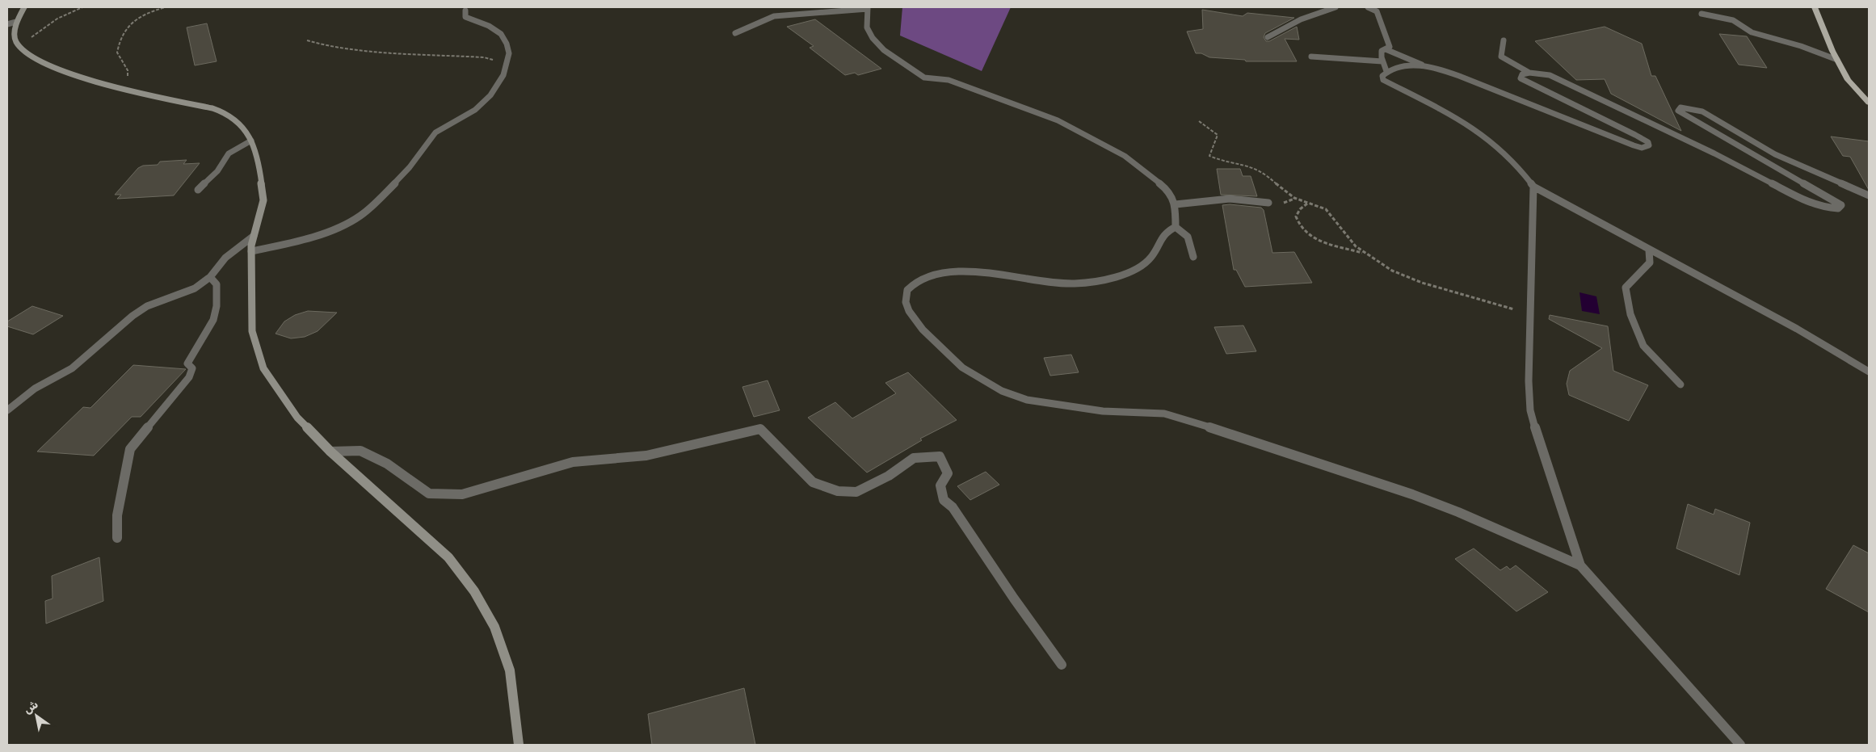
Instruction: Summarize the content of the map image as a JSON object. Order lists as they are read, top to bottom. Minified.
{"north":"top left"}
